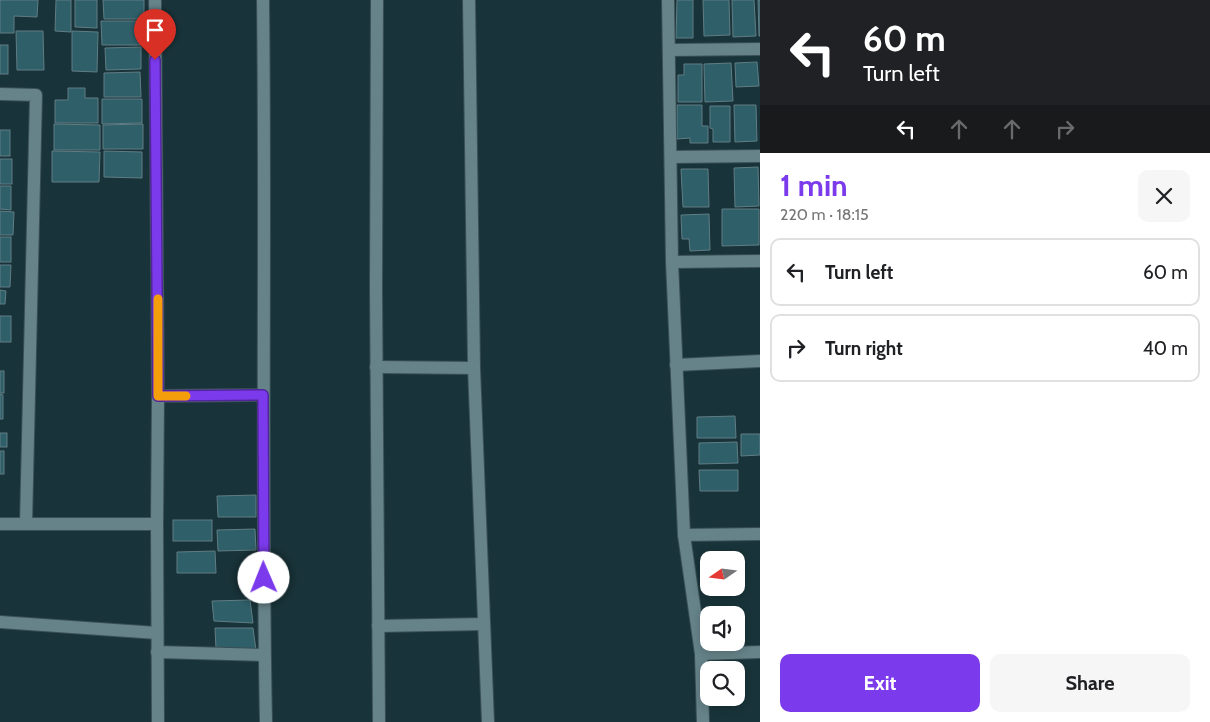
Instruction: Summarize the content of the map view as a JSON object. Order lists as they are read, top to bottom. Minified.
{"north":"left","page":{"turn":["60 m","Turn left"],"heading":["1 min","220 m · 18:15"],"list":[{"name":"Turn left","value":"60 m"},{"name":"Turn right","value":"40 m"}],"buttons":["Exit","Share"]}}
